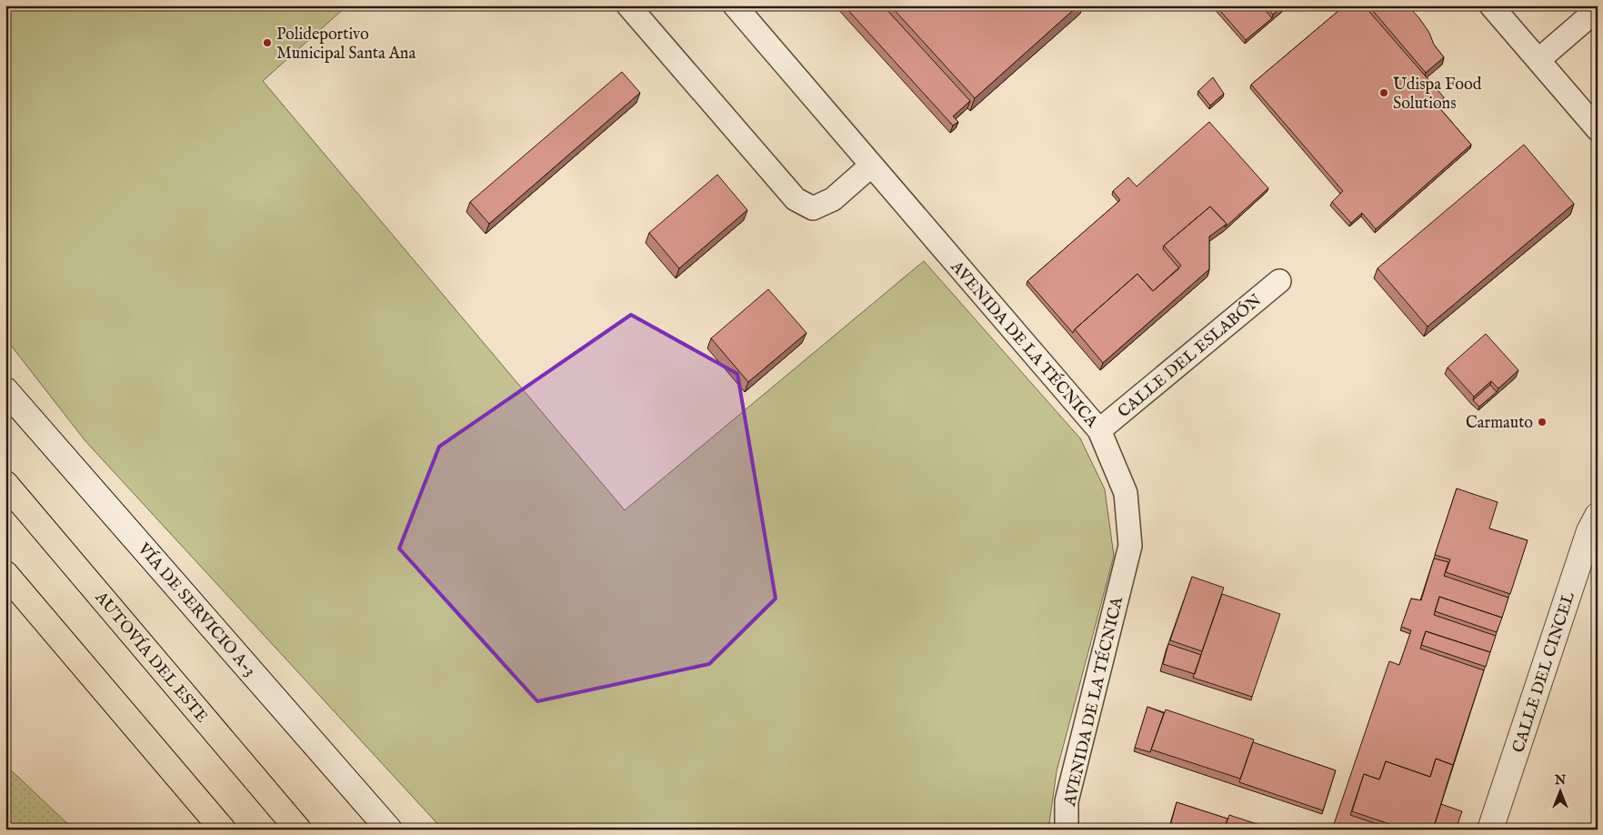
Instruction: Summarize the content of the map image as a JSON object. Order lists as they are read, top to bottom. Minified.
{"streets":{"highway":["AUTOVÍA DEL ESTE"],"main road":["VÍA DE SERVICIO A-3","CALLE DEL CINCEL"],"street":["AVENIDA DE LA TÉCNICA","CALLE DEL ESLABÓN"]},"crossings":[["AVENIDA DE LA TÉCNICA","CALLE DEL ESLABÓN"]],"places":["Polideportivo Municipal Santa Ana","Udispa Food Solutions","Carmauto"],"north":"top"}
